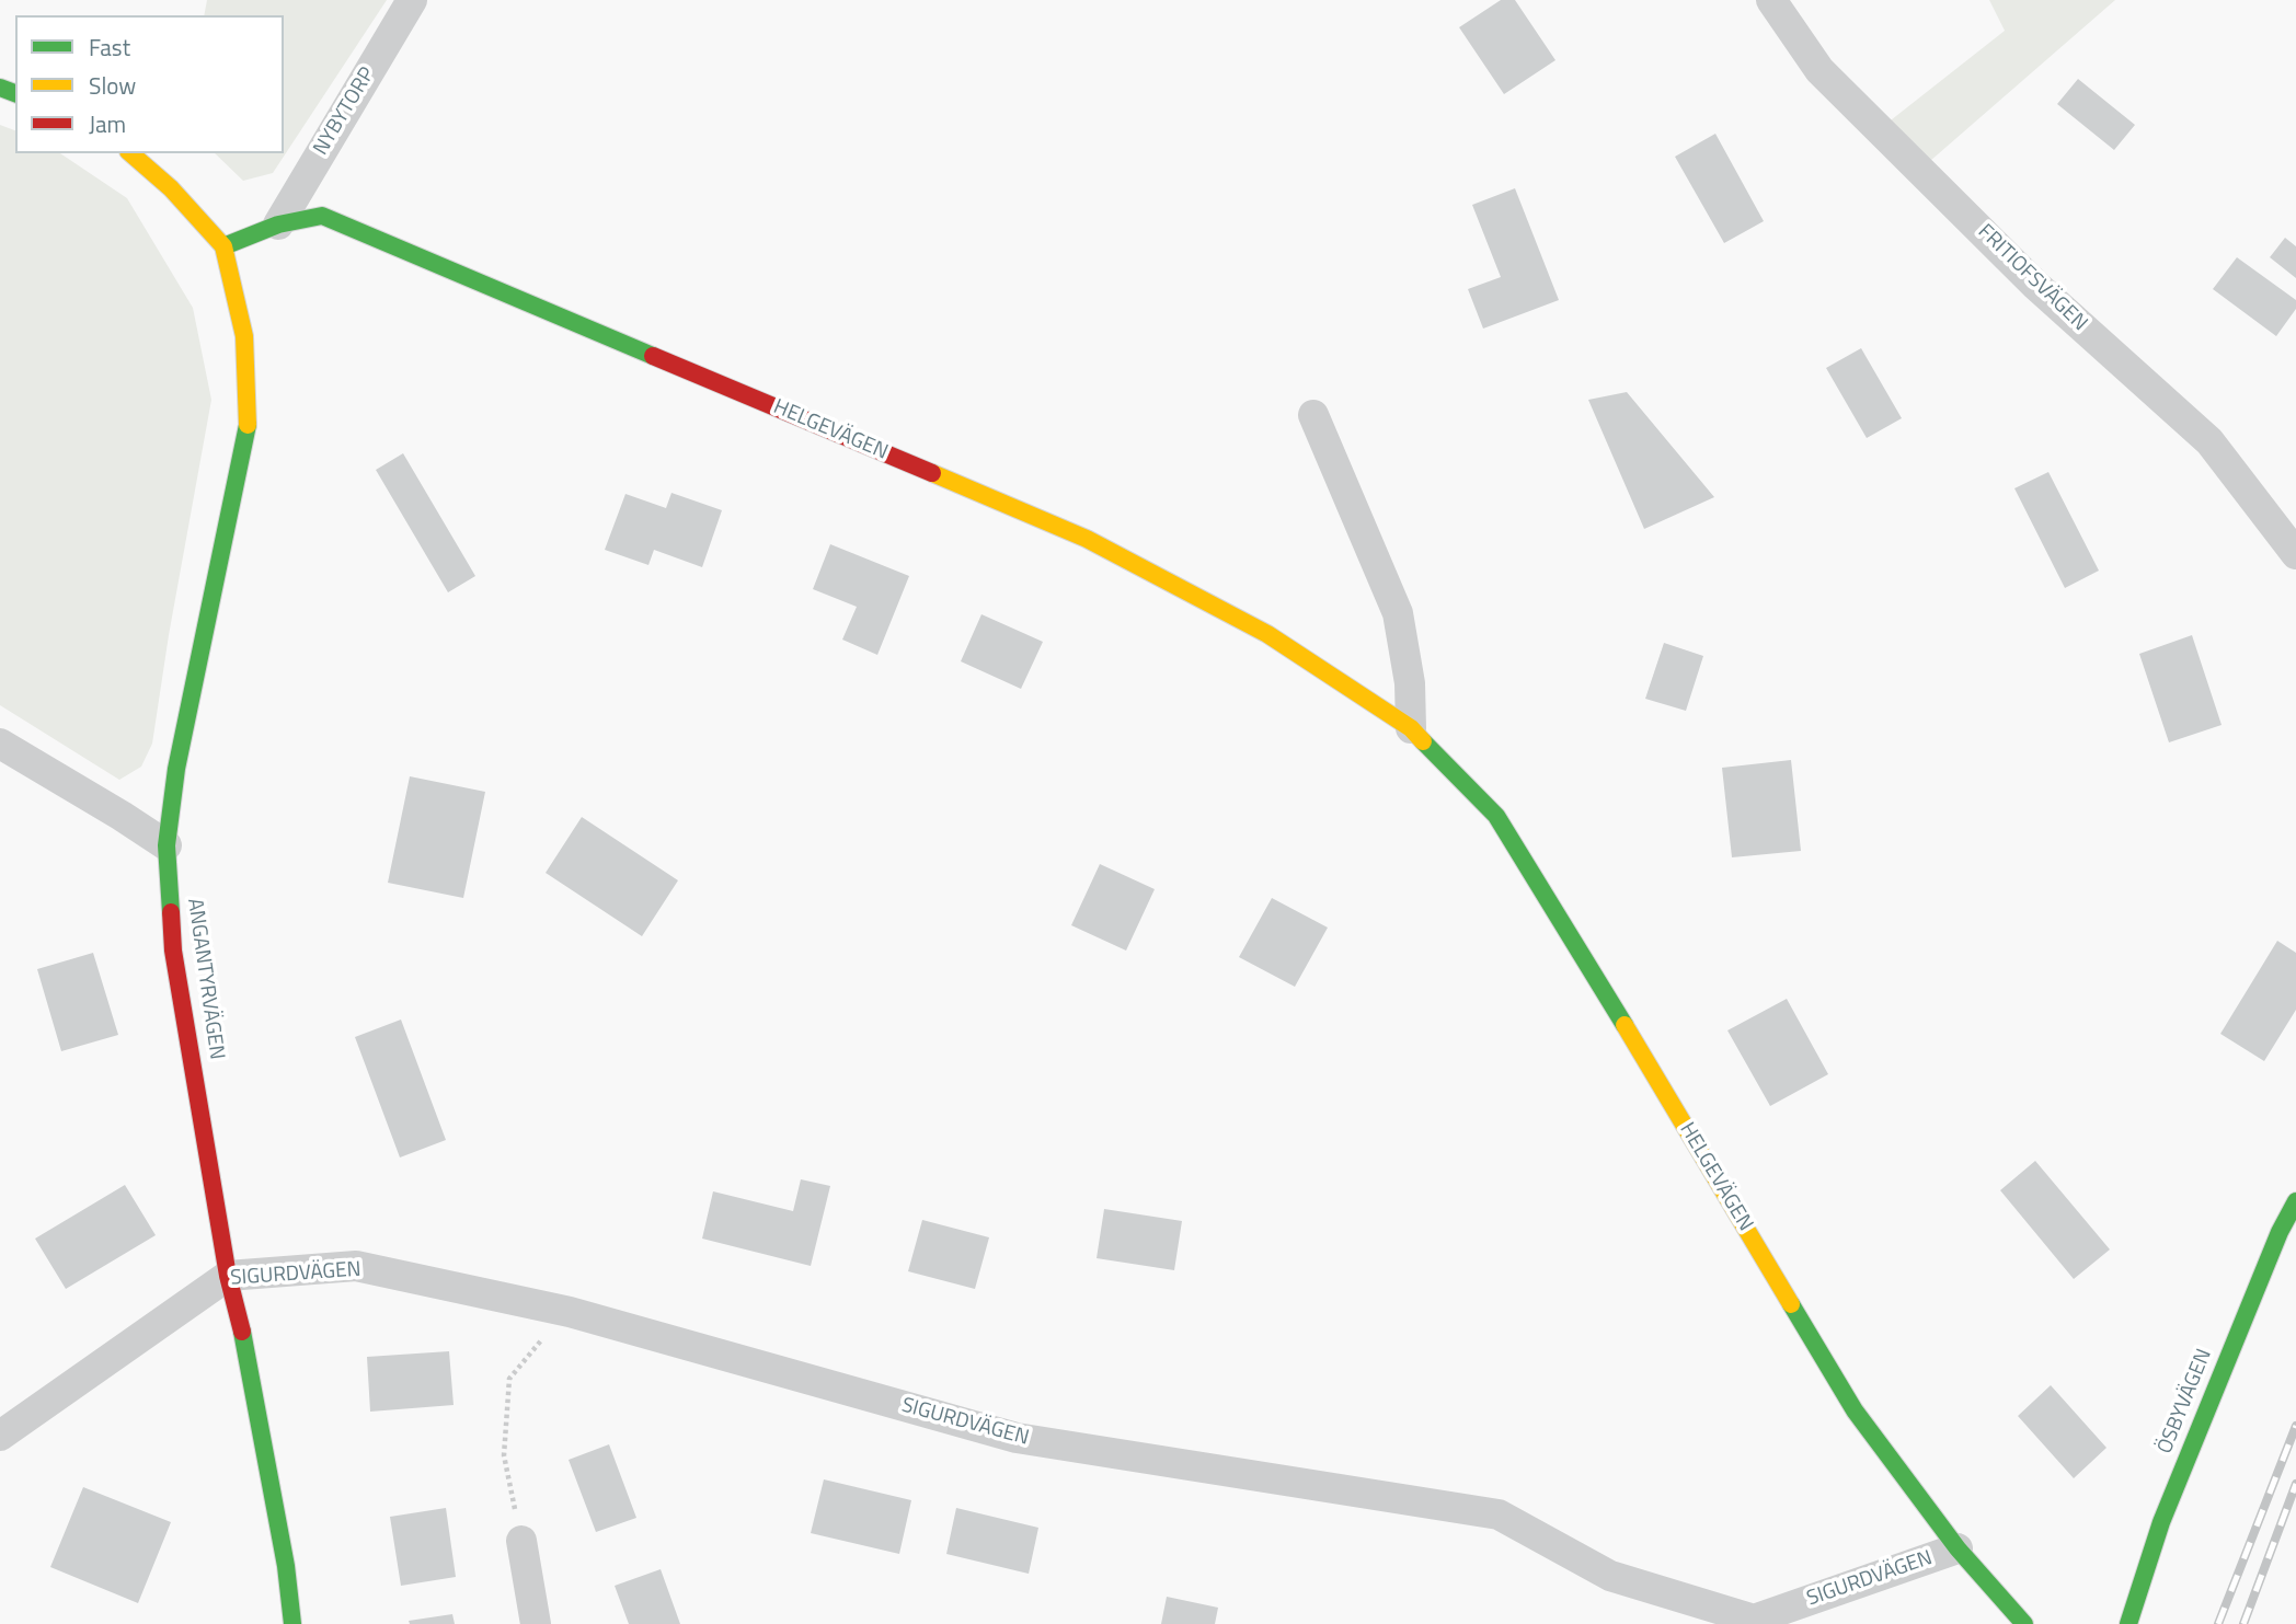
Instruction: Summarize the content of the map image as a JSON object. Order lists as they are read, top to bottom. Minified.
{"streets":{"street":["NYBYTORP","FRITIOFSVÄGEN","HELGEVÄGEN","ANGANTYRVÄGEN","SIGURDVÄGEN","ÖSBYVÄGEN"]},"crossings":[["NYBYTORP","HELGEVÄGEN"],["HELGEVÄGEN","ANGANTYRVÄGEN"],["HELGEVÄGEN","SIGURDVÄGEN"],["ANGANTYRVÄGEN","SIGURDVÄGEN"]],"legend":["Fast","Slow","Jam"]}
